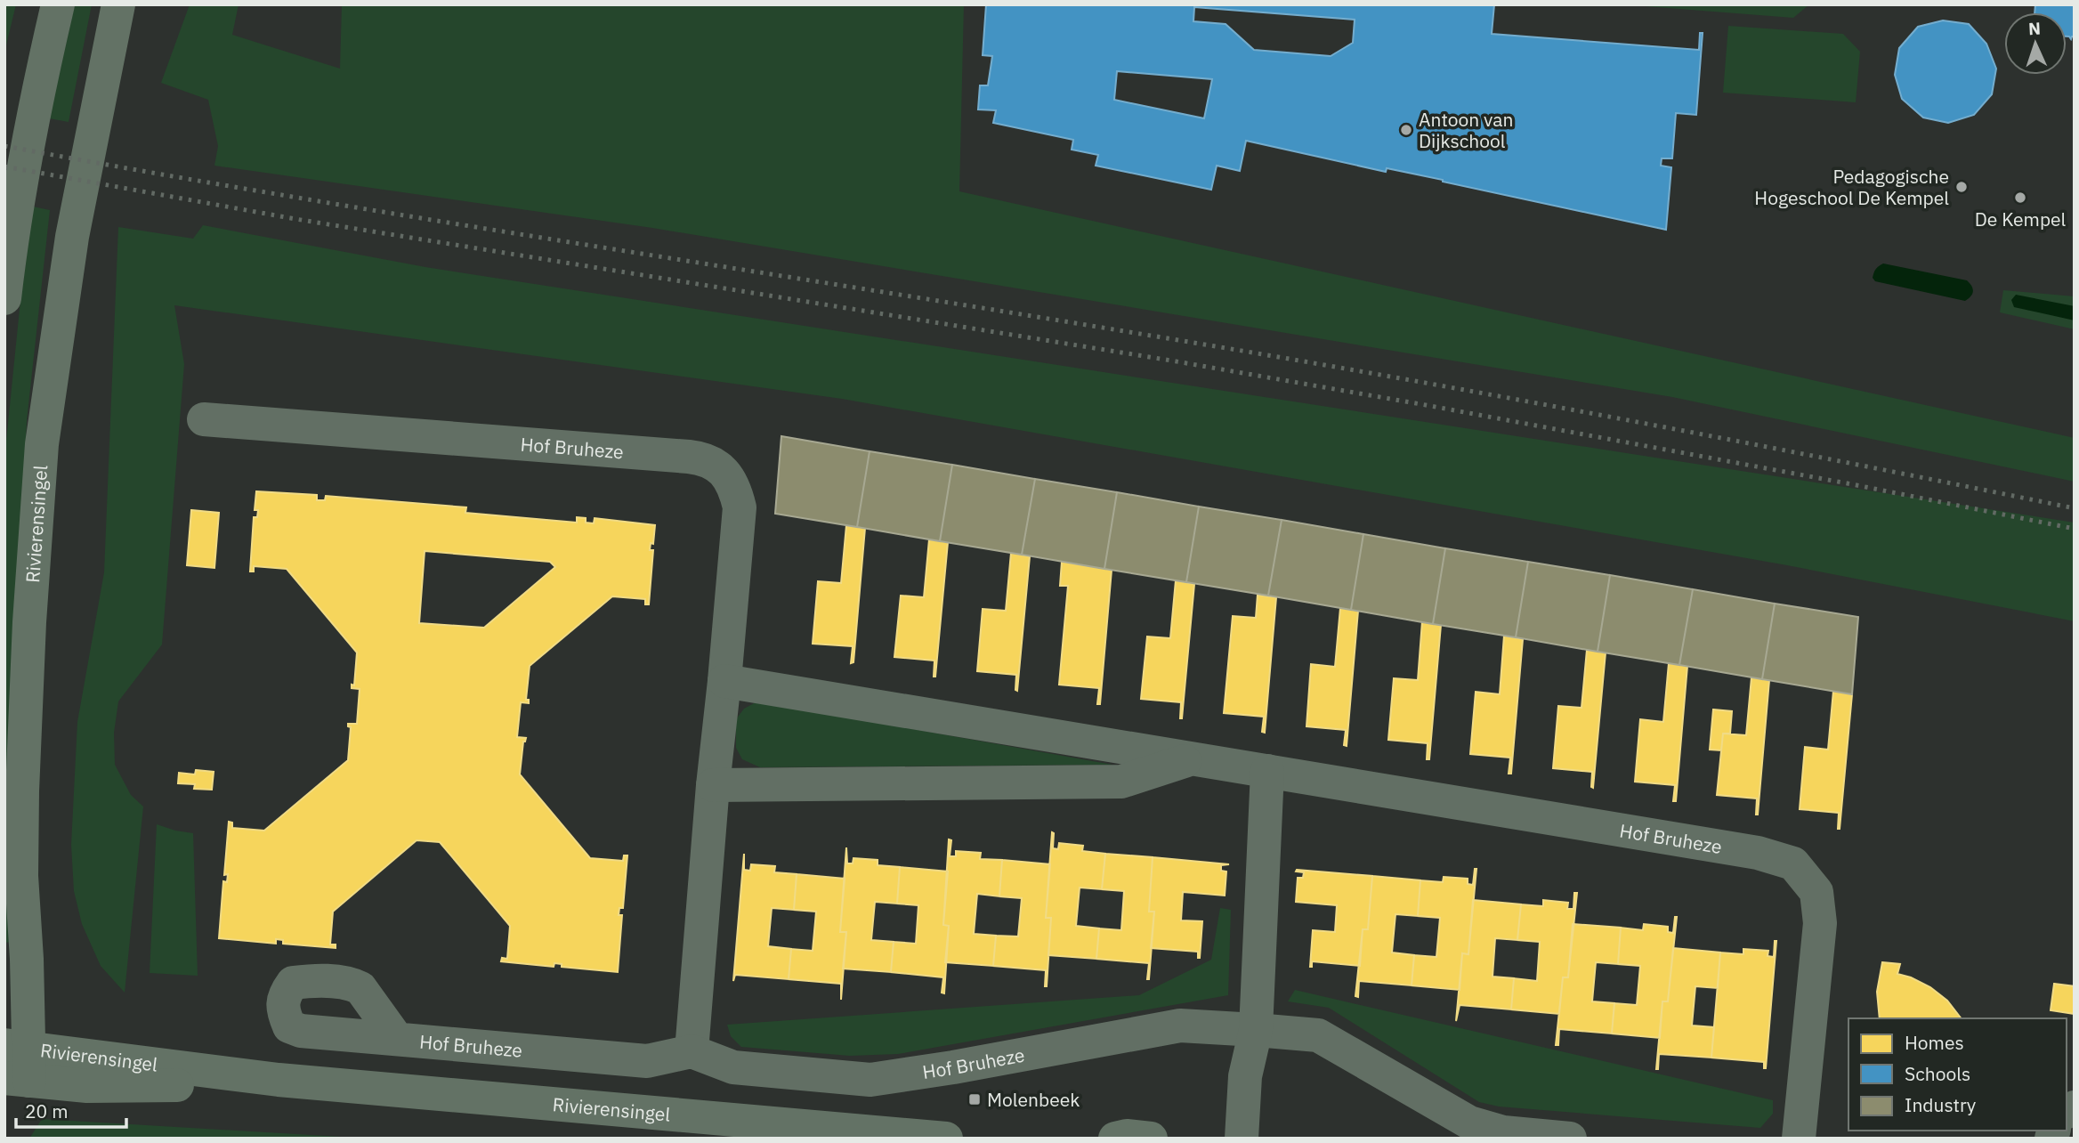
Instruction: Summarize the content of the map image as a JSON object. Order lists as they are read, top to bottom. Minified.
{"streets":{"street":["Hof Bruheze","Rivierensingel"]},"places":{"other":["Antoon van Dijkschool","Pedagogische Hogeschool De Kempel","De Kempel"],"transit":["Molenbeek"]},"legend":["Homes","Schools","Industry"],"scale_bar":"20 m","north":"top"}
